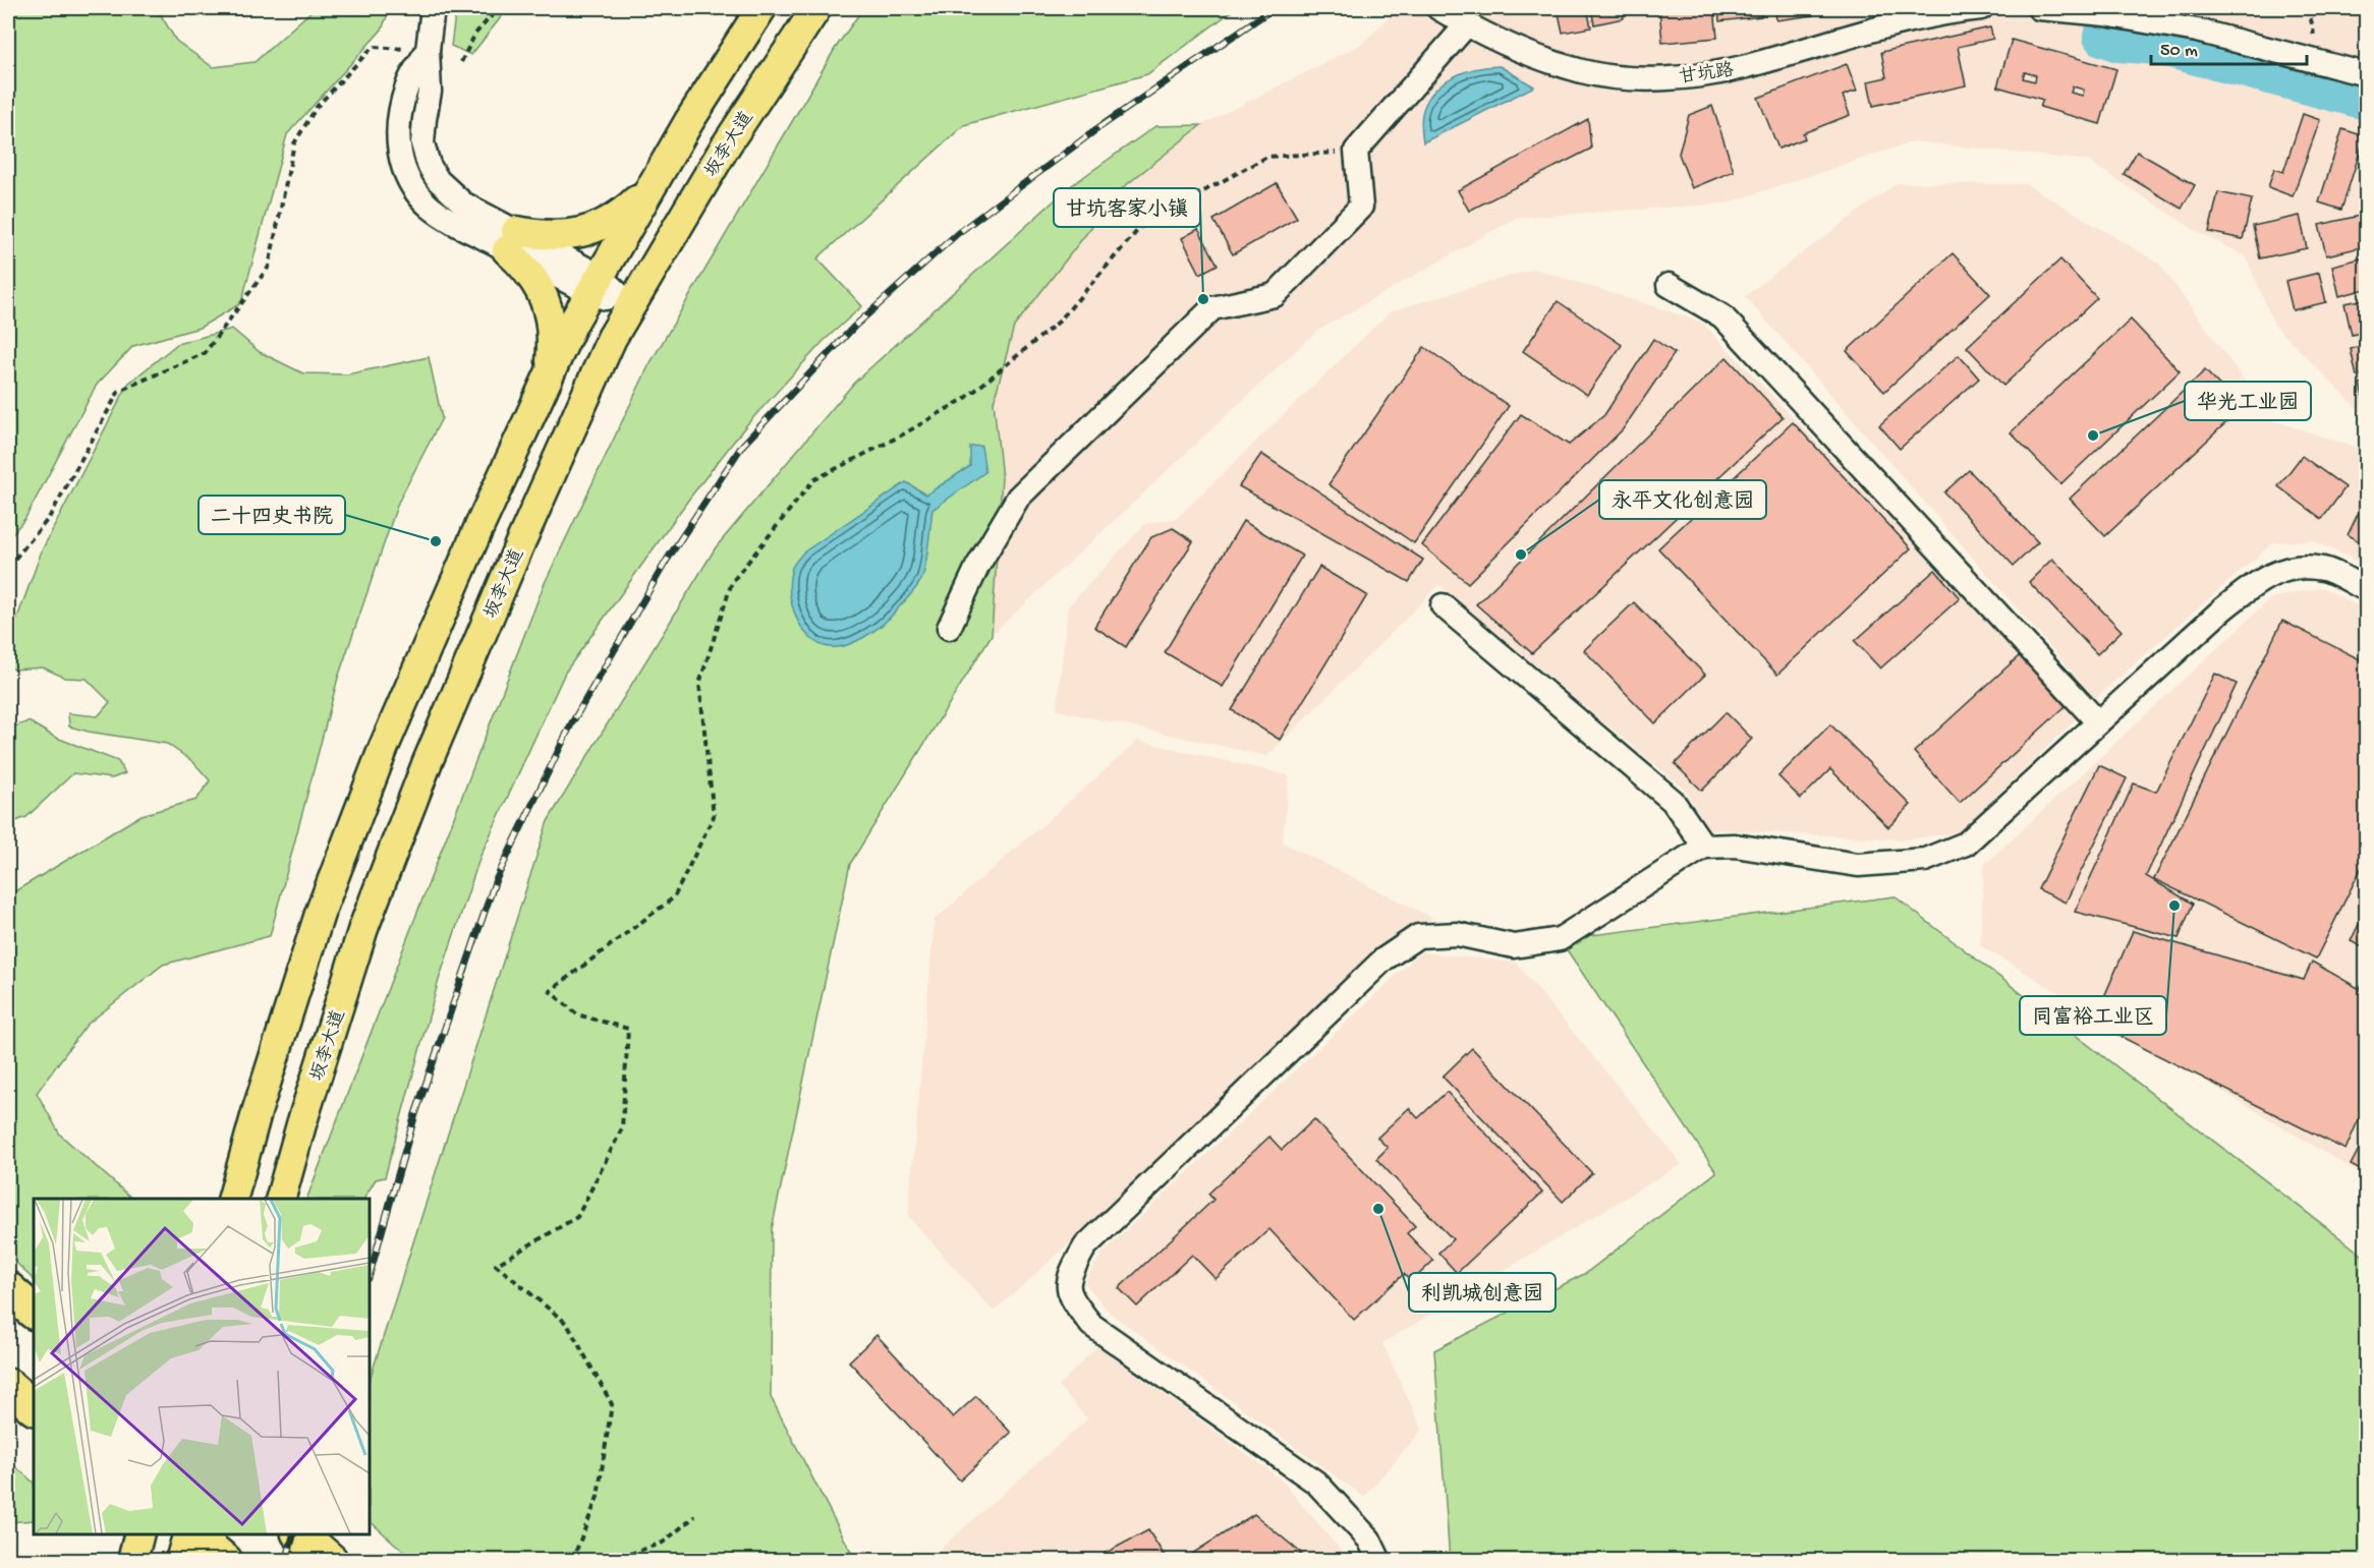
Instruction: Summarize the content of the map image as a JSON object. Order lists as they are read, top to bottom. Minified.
{"streets":{"main road":["坂李大道"],"street":["甘坑路"]},"places":["甘坑客家小镇","华光工业园","二十四史书院","永平文化创意园","同富裕工业区","利凯城创意园"],"scale_bar":"50 m"}
